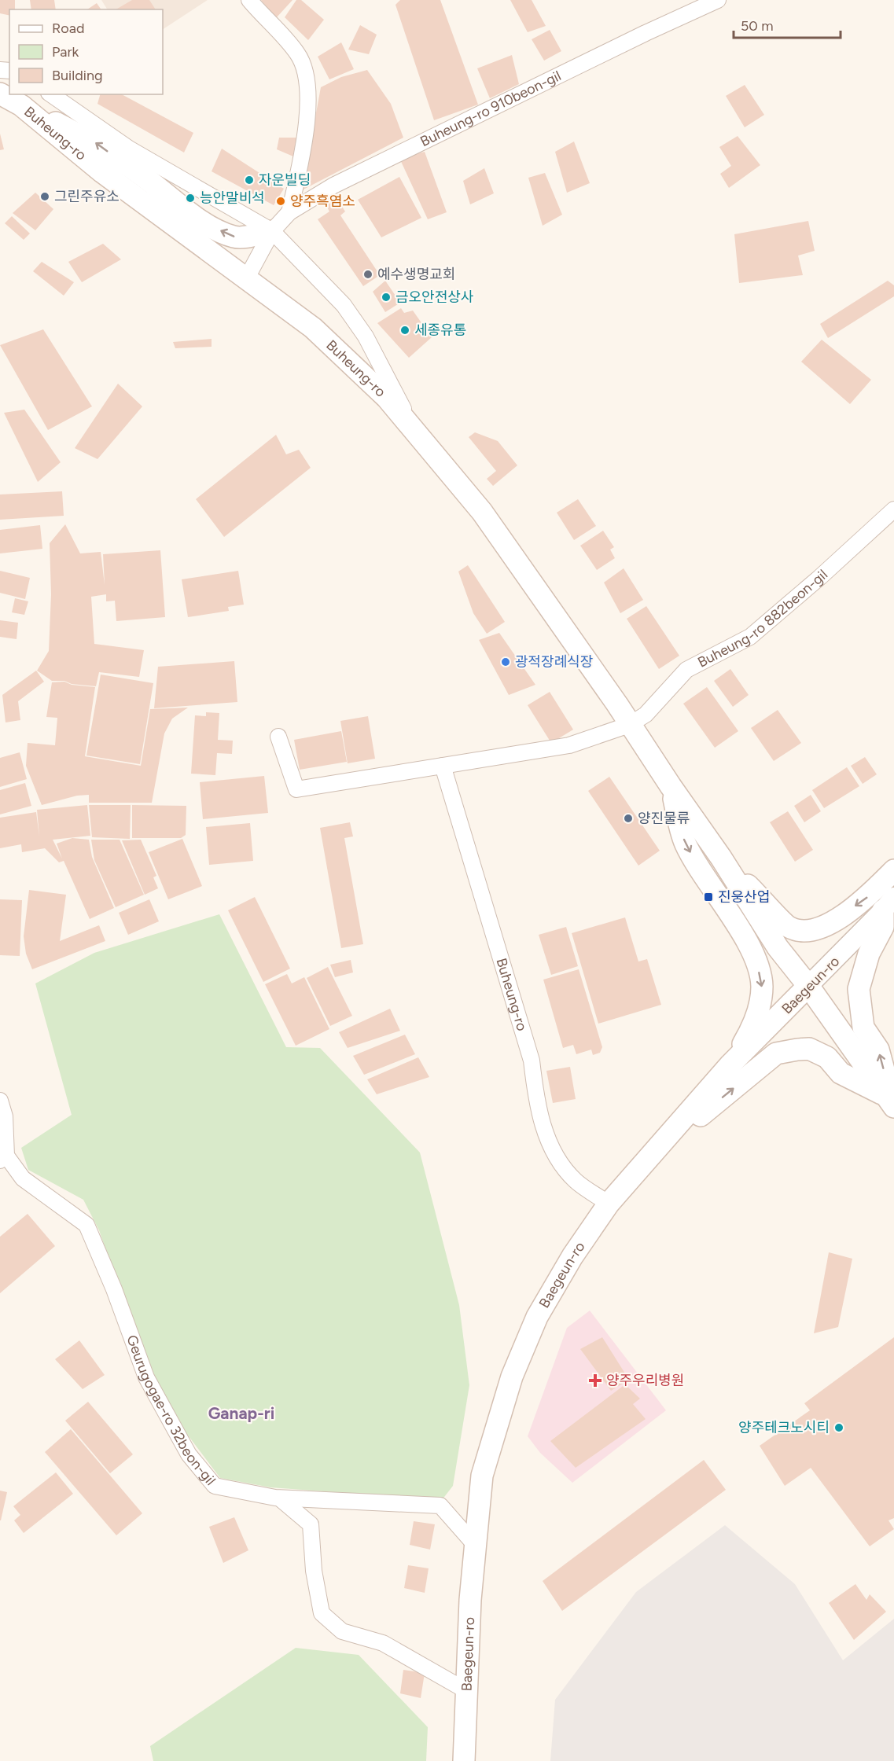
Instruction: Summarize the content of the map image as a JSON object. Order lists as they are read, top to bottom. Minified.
{"streets":{"main road":["Buheung-ro","Baegeun-ro"],"street":["Buheung-ro 910beon-gil","Buheung-ro 882beon-gil","Geurugogae-ro 32beon-gil"]},"crossings":[["Buheung-ro 910beon-gil","Buheung-ro"],["Buheung-ro","Buheung-ro 882beon-gil"],["Buheung-ro","Baegeun-ro"],["Baegeun-ro","Geurugogae-ro 32beon-gil"]],"districts":["Ganap-ri"],"places":{"other":["자운빌딩","그린주유소","능안말비석","양주흑염소","예수생명교회","금오안전상사","세종유통","광적장례식장","양진물류","양주테크노시티"],"transit":["진웅산업"],"health":["양주우리병원"]},"legend":["Road","Park","Building"],"scale_bar":"50 m"}
